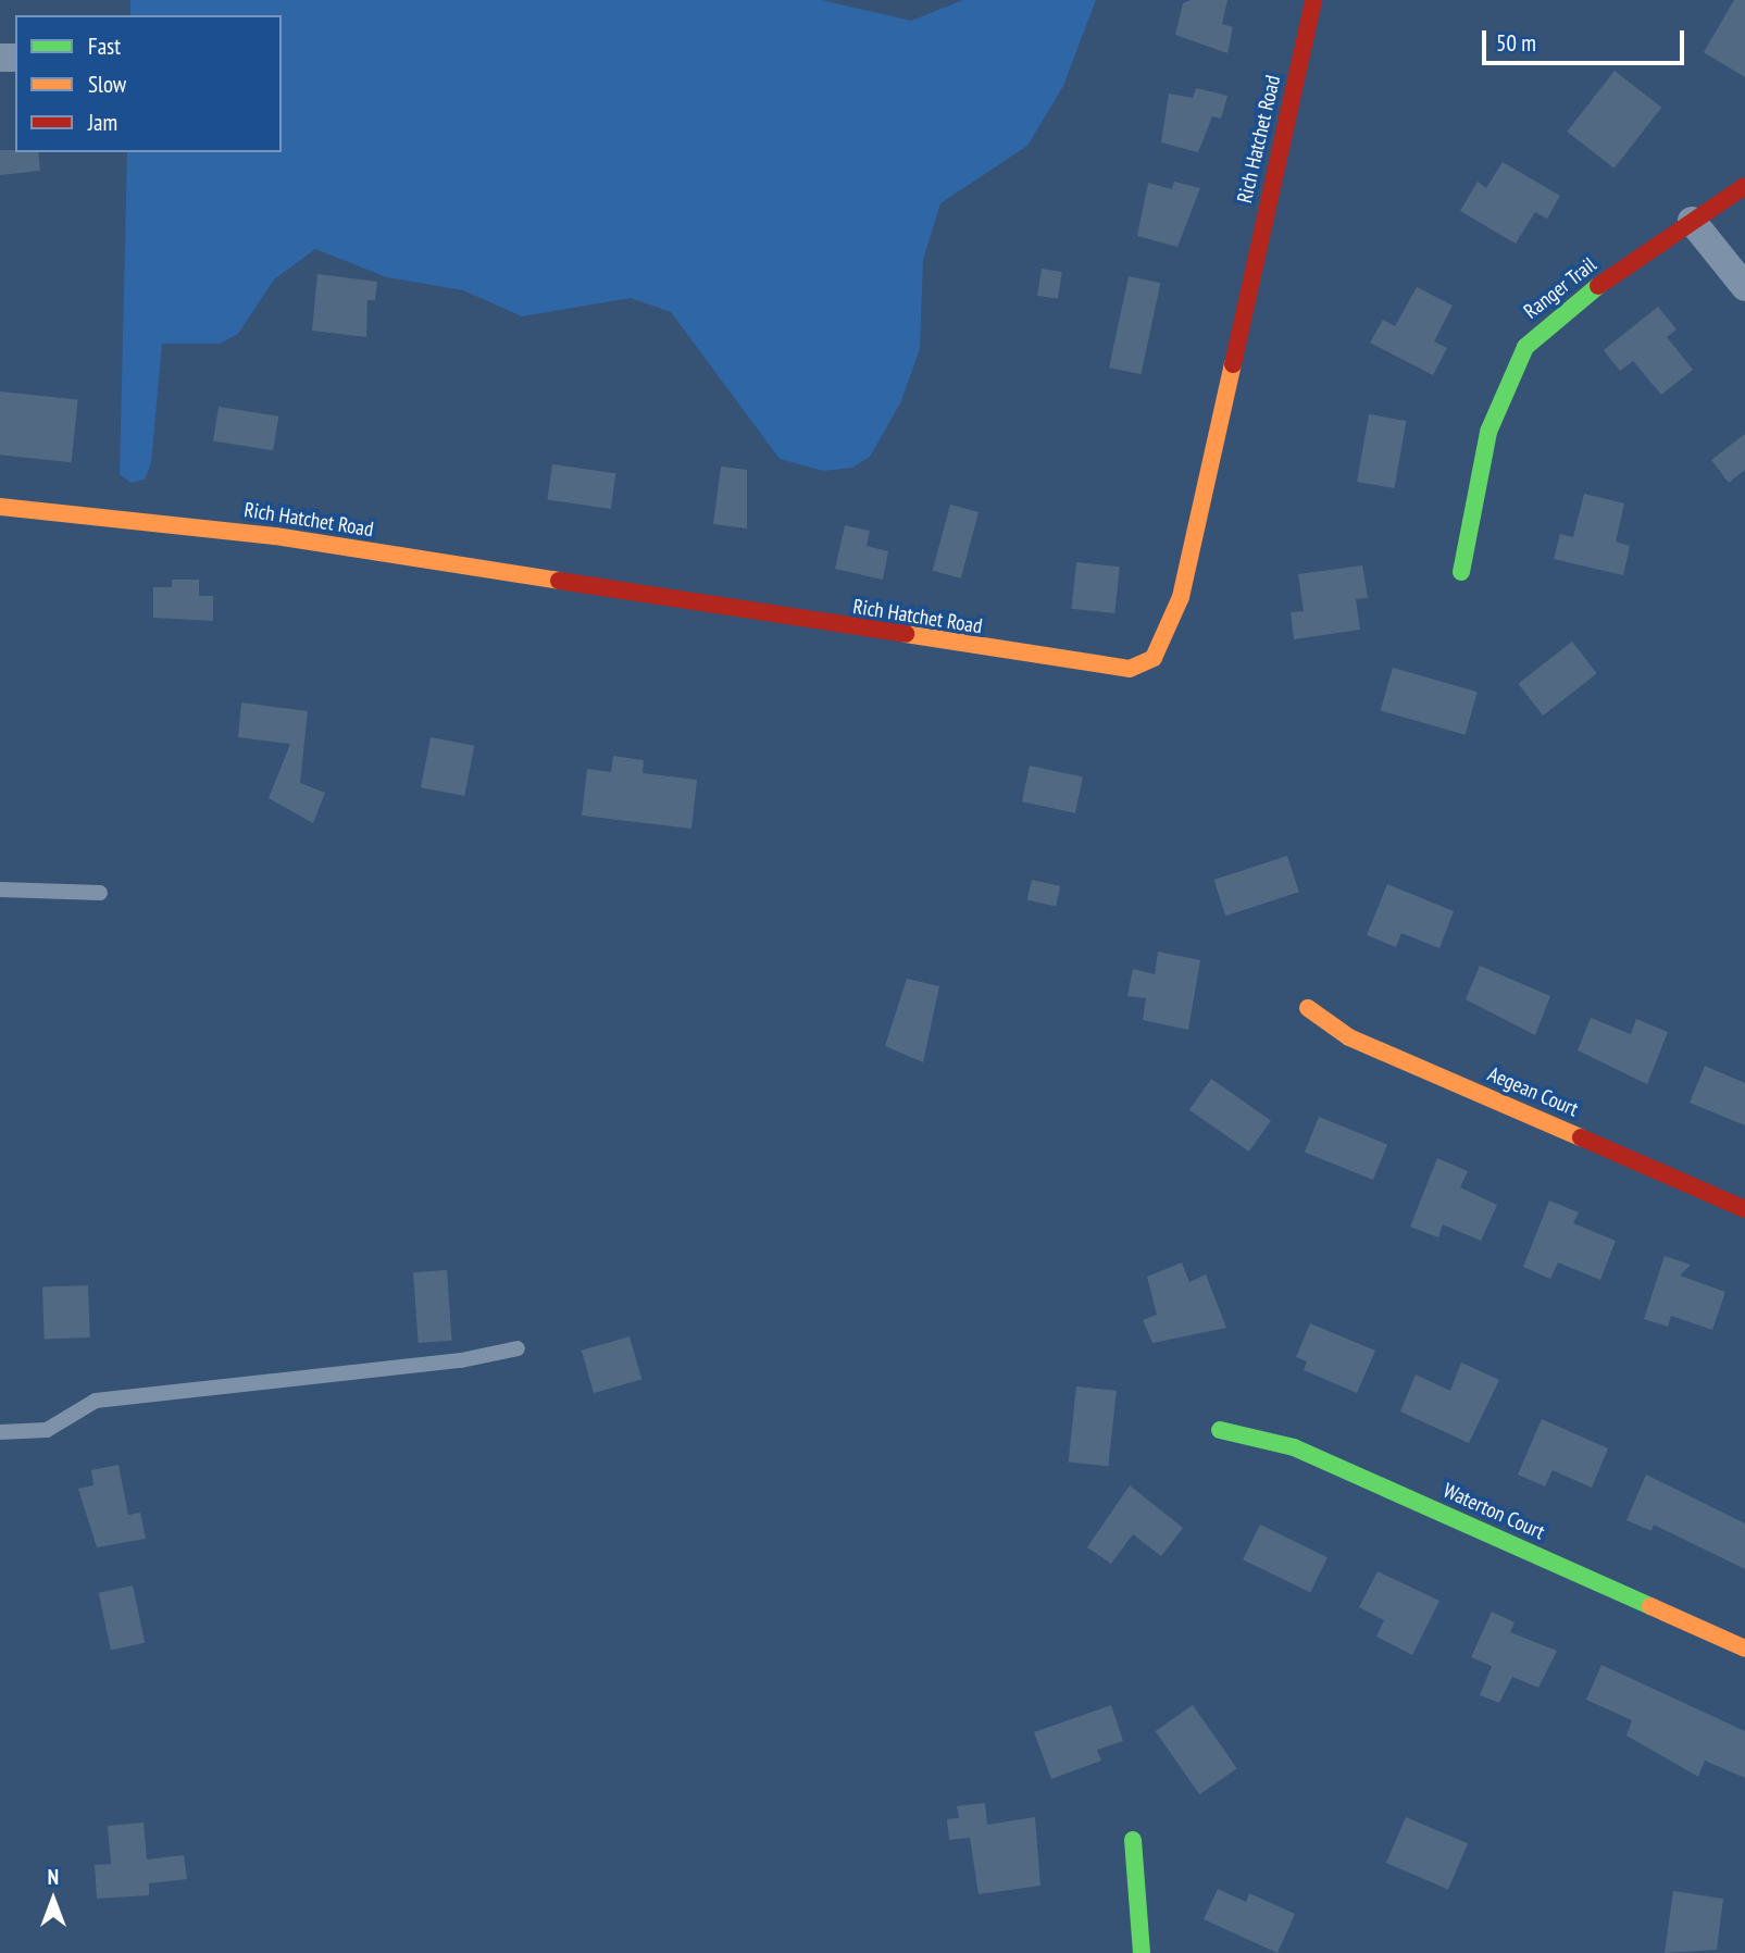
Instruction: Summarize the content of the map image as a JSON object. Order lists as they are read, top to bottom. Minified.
{"streets":{"street":["Rich Hatchet Road","Ranger Trail","Aegean Court","Waterton Court"]},"legend":["Fast","Slow","Jam"],"scale_bar":"50 m","north":"top"}
